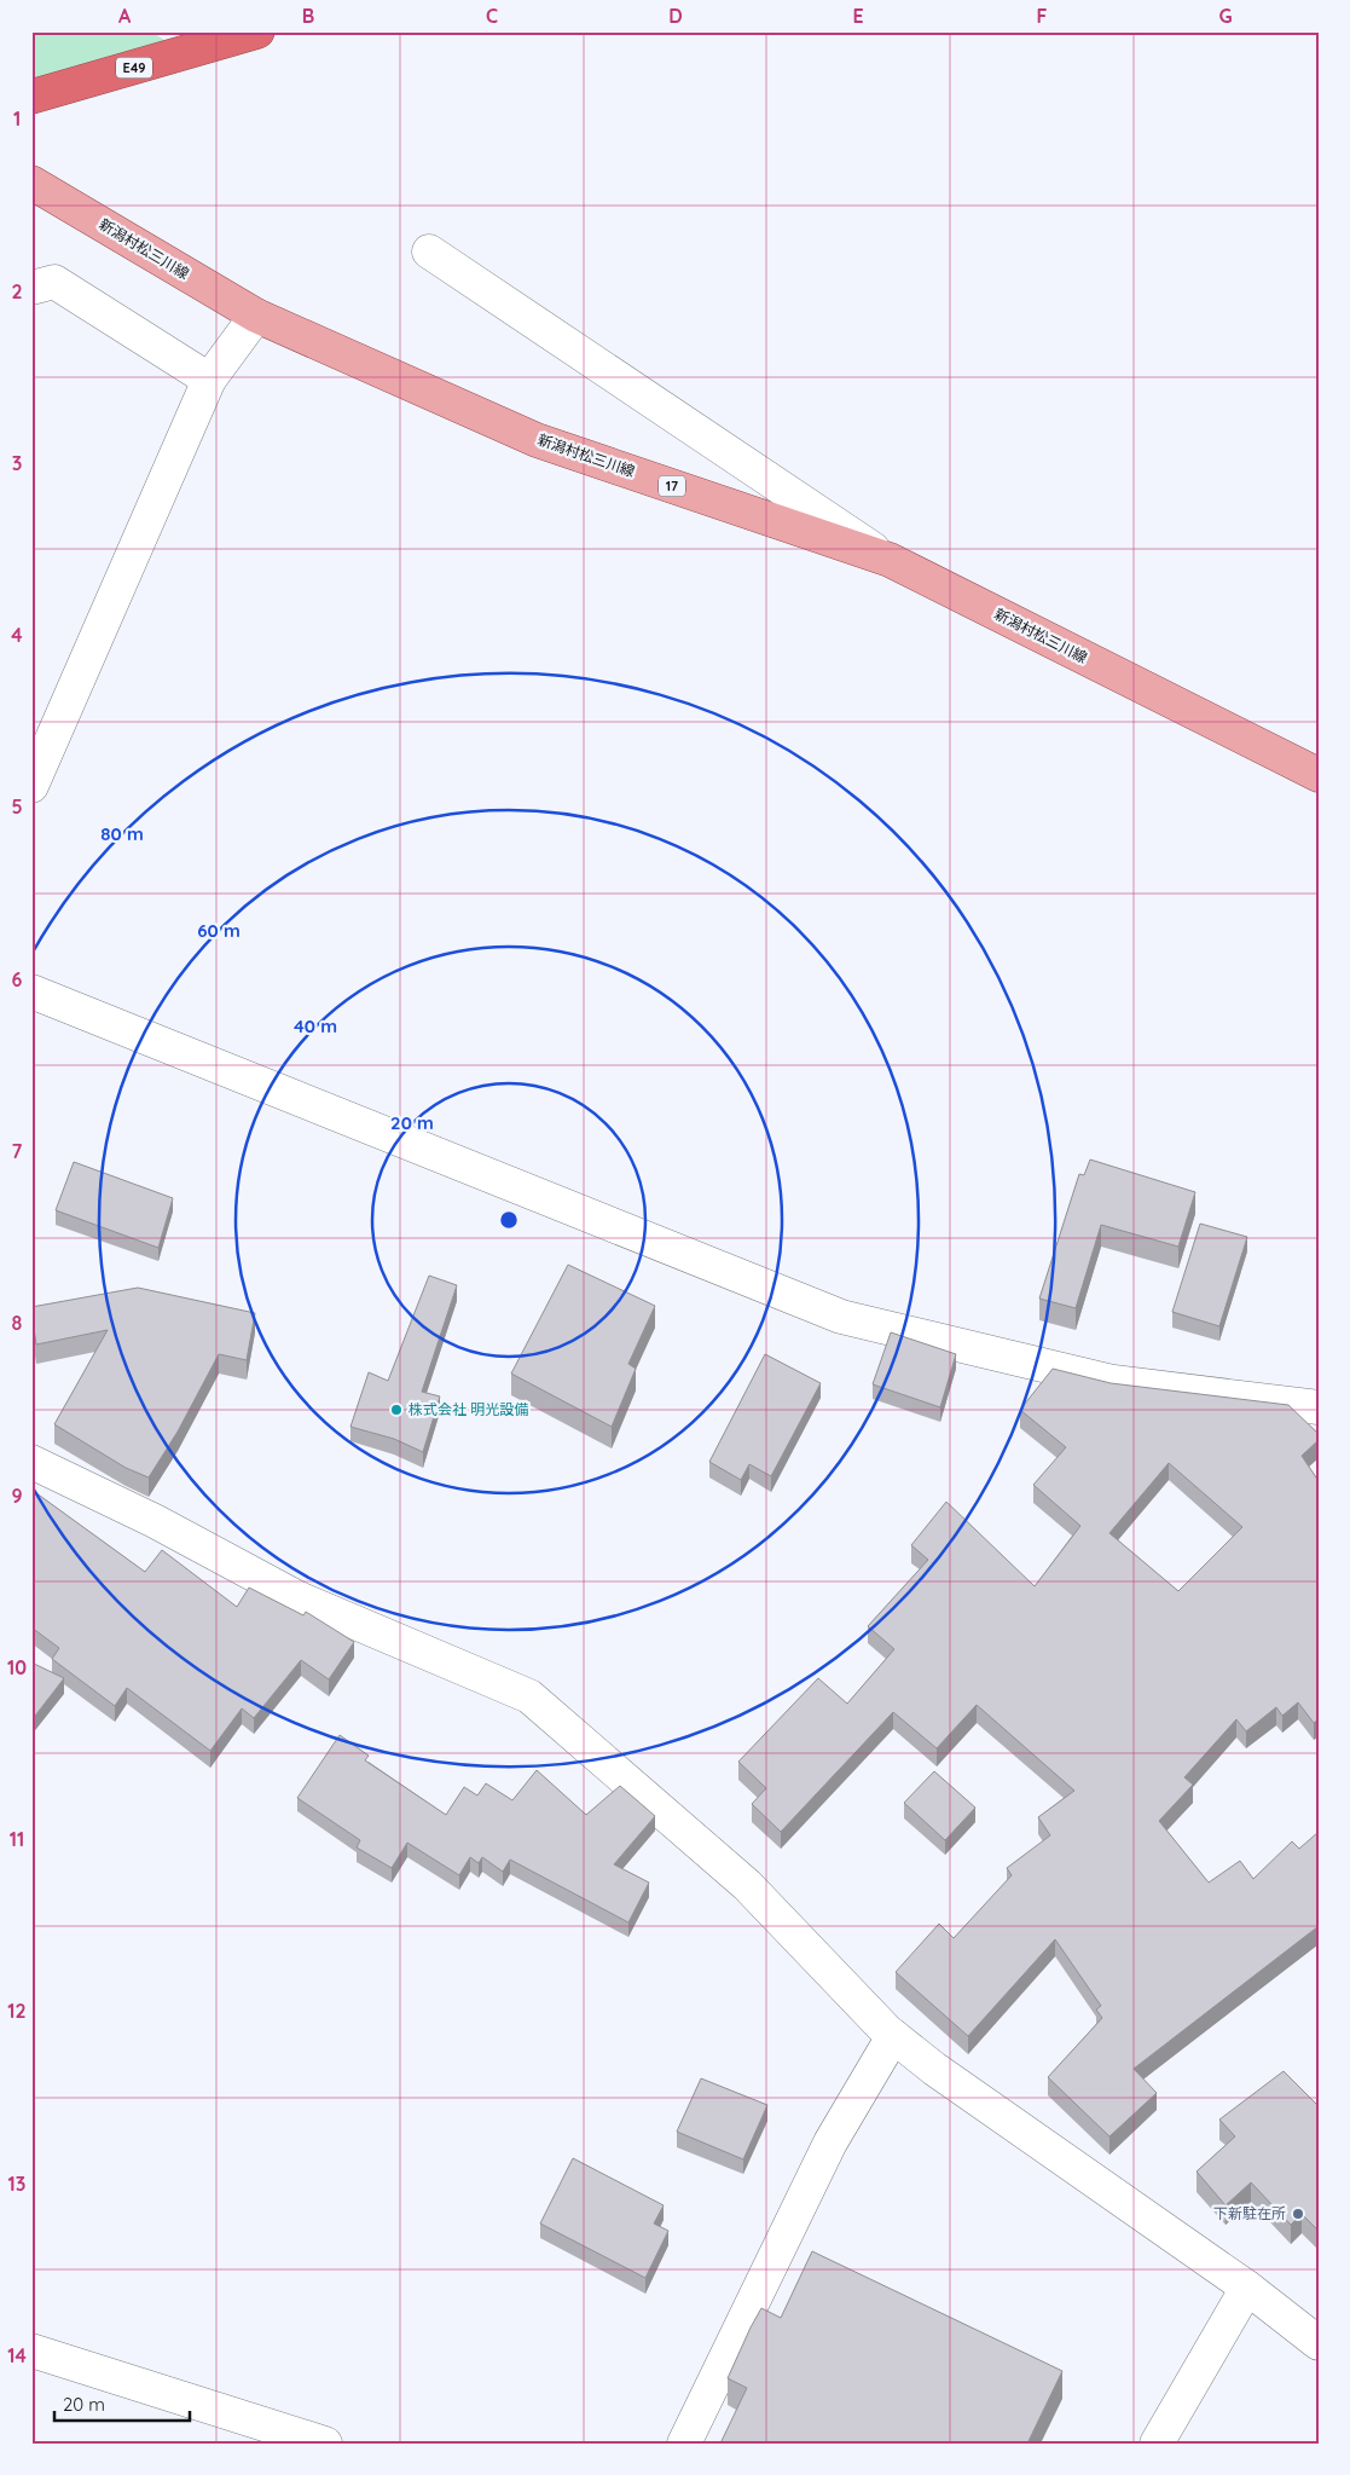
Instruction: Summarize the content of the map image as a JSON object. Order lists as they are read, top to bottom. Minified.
{"streets":{"highway":["E49"],"main road":["新潟村松三川線","17"]},"places":["株式会社 明光設備","下新駐在所"],"scale_bar":"20 m","grid":{"columns":["A","B","C","D","E","F","G"],"rows":["1","2","3","4","5","6","7","8","9","10","11","12","13","14"]},"rings":["80 m","60 m","40 m","20 m"]}
